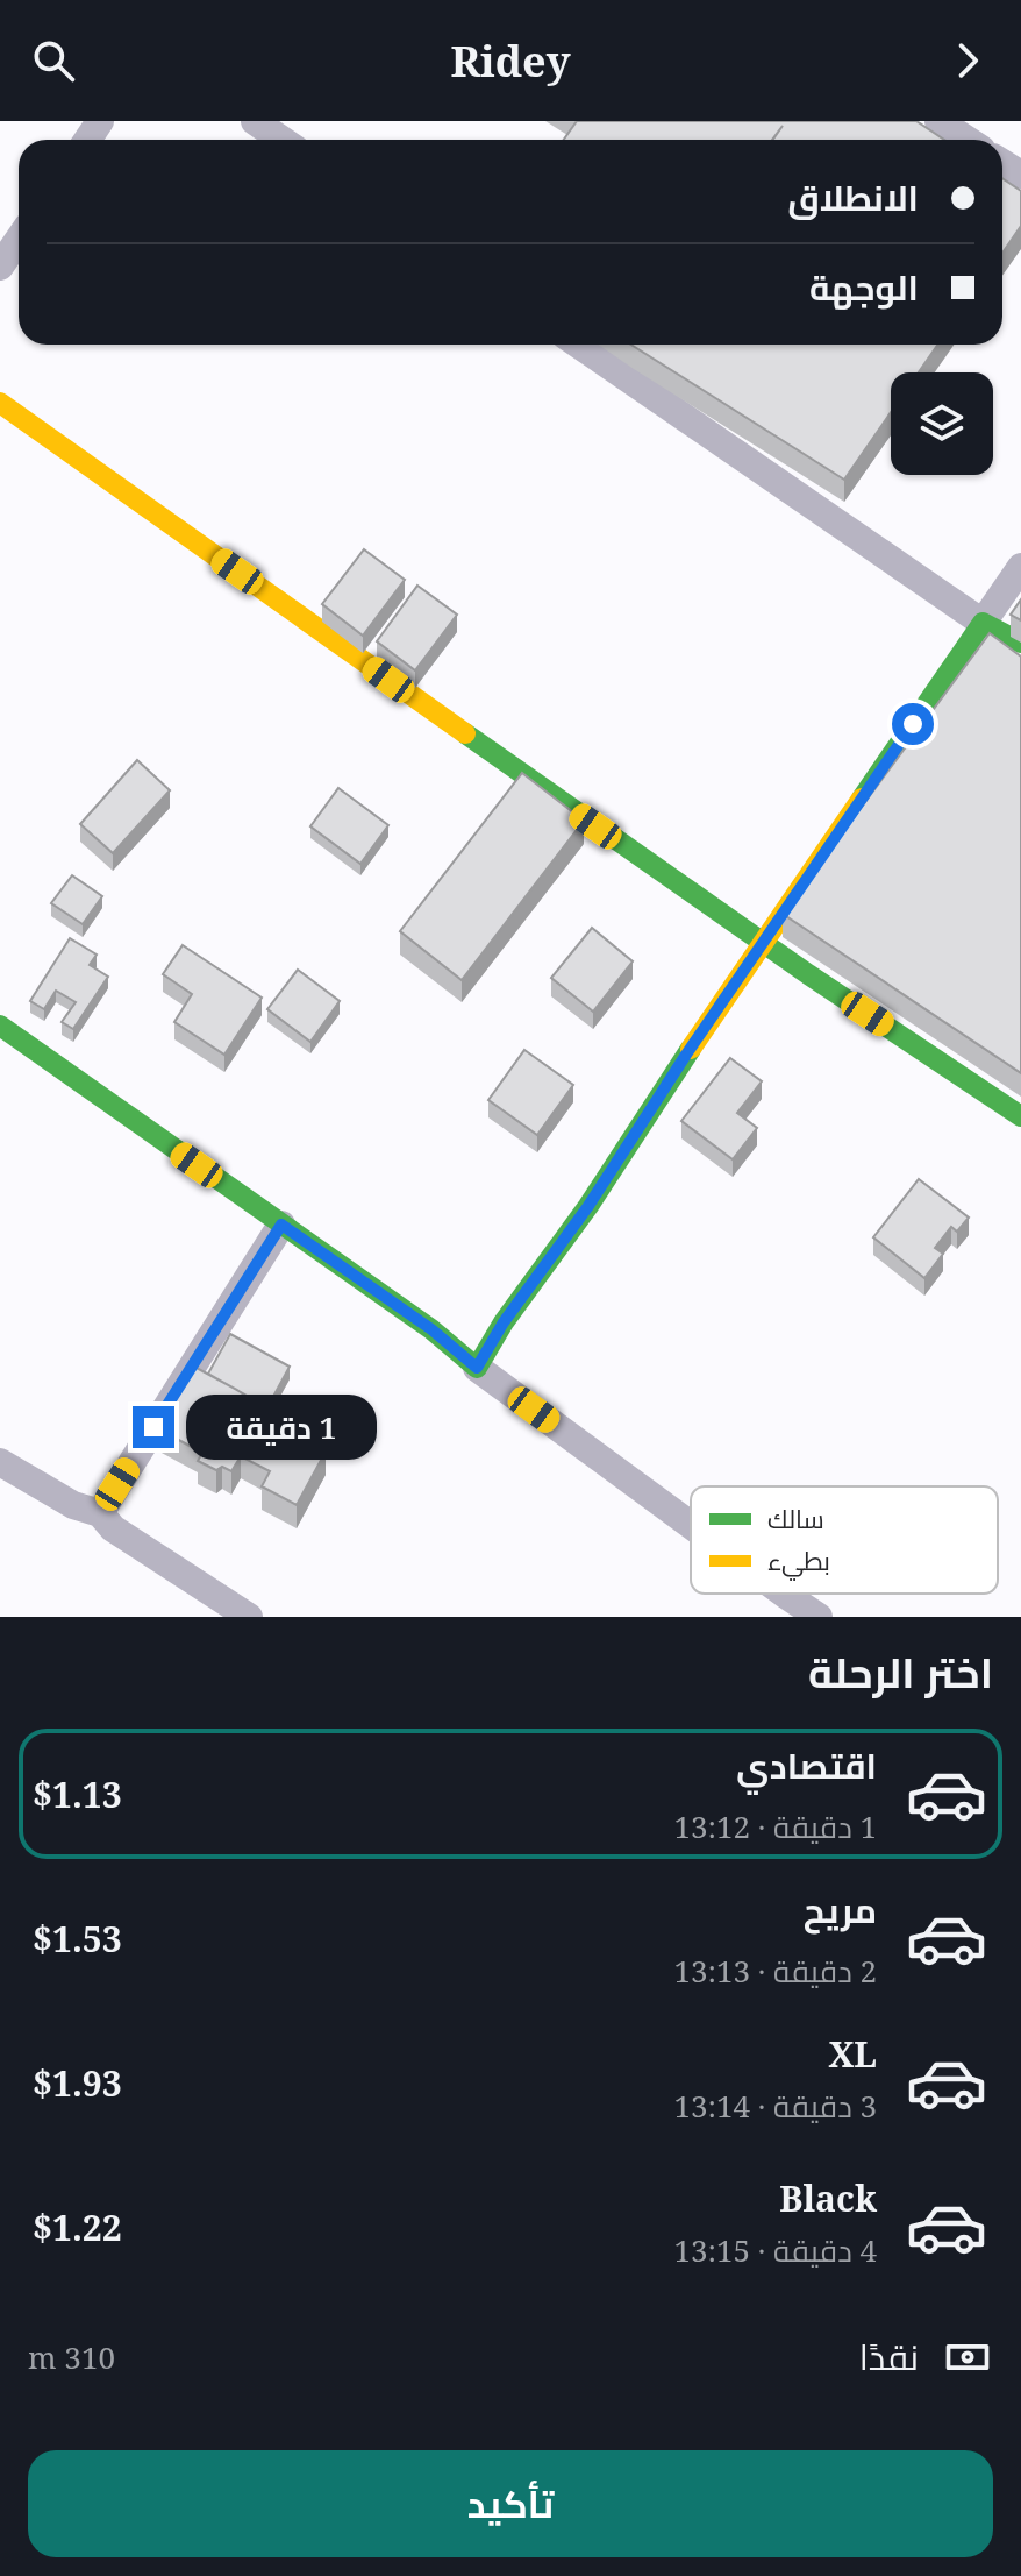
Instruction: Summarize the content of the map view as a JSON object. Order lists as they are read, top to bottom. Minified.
{"legend":["سالك","بطيء"],"page":{"header":"Ridey","banner":["الانطلاق","الوجهة"],"bubble":"1 دقيقة","heading":"اختر الرحلة","list":[{"name":"اقتصادي","note":"1 دقيقة · 13:12","value":"$1.13"},{"name":"مريح","note":"2 دقيقة · 13:13","value":"$1.53"},{"name":"XL","note":"3 دقيقة · 13:14","value":"$1.93"},{"name":"Black","note":"4 دقيقة · 13:15","value":"$1.22"}],"pay":["نقدًا","310 m"],"buttons":"تأكيد"}}
